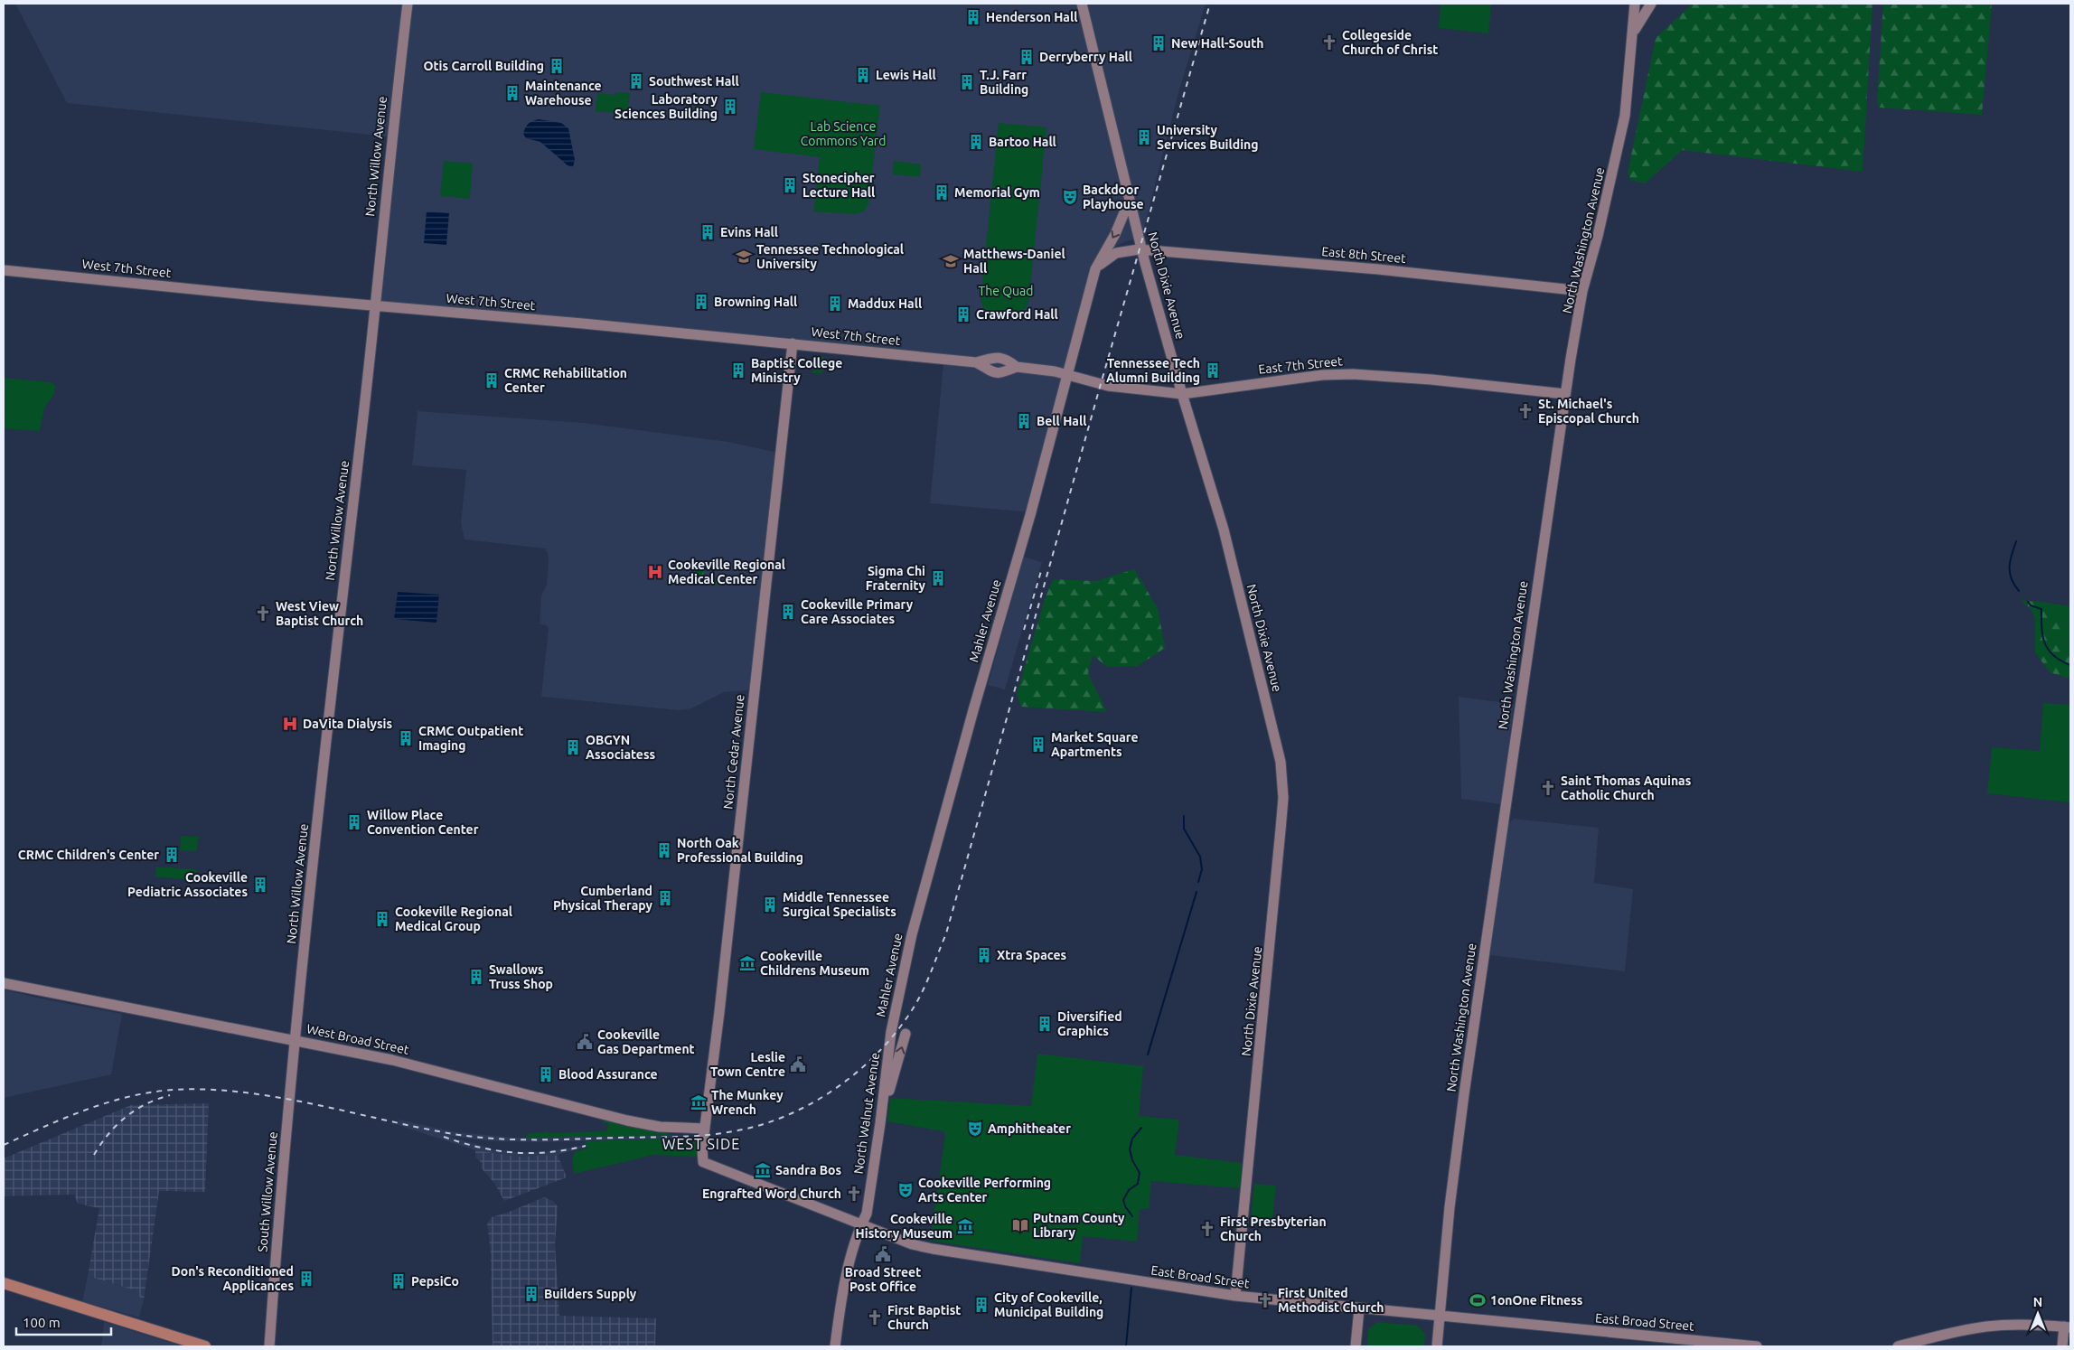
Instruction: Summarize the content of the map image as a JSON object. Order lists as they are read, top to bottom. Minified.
{"streets":{"street":["North Willow Avenue","North Washington Avenue","East 8th Street","West 7th Street","North Dixie Avenue","East 7th Street","Mahler Avenue","North Cedar Avenue","West Broad Street","North Walnut Avenue","South Willow Avenue","East Broad Street"]},"crossings":[["North Willow Avenue","West 7th Street"],["North Willow Avenue","West Broad Street"],["North Willow Avenue","South Willow Avenue"],["North Washington Avenue","East 8th Street"],["North Washington Avenue","East 7th Street"],["North Washington Avenue","East Broad Street"],["East 8th Street","North Dixie Avenue"],["West 7th Street","East 7th Street"],["West 7th Street","Mahler Avenue"],["West 7th Street","North Cedar Avenue"],["North Dixie Avenue","East 7th Street"],["North Dixie Avenue","Mahler Avenue"],["North Dixie Avenue","East Broad Street"],["East 7th Street","Mahler Avenue"],["Mahler Avenue","North Walnut Avenue"],["North Cedar Avenue","West Broad Street"],["North Cedar Avenue","North Walnut Avenue"],["North Cedar Avenue","East Broad Street"],["West Broad Street","South Willow Avenue"],["North Walnut Avenue","East Broad Street"]],"districts":["WEST SIDE"],"parks":["Lab Science Commons Yard","The Quad"],"places":{"building":["Henderson Hall","New Hall-South","Derryberry Hall","Otis Carroll Building","Lewis Hall","Southwest Hall","T.J. Farr Building","Maintenance Warehouse","Laboratory Sciences Building","University Services Building","Bartoo Hall","Stonecipher Lecture Hall","Memorial Gym","Evins Hall","Browning Hall","Maddux Hall","Crawford Hall","Baptist College Ministry","Tennessee Tech Alumni Building","CRMC Rehabilitation Center","Bell Hall","Sigma Chi Fraternity","Cookeville Primary Care Associates","CRMC Outpatient Imaging","Market Square Apartments","OBGYN Associatess","Willow Place Convention Center","North Oak Professional Building","CRMC Children's Center","Cookeville Pediatric Associates","Cumberland Physical Therapy","Middle Tennessee Surgical Specialists","Cookeville Regional Medical Group","Xtra Spaces","Swallows Truss Shop","Diversified Graphics","Blood Assurance","Don's Reconditioned Applicances","PepsiCo","Builders Supply","City of Cookeville, Municipal Building"],"church":["Collegeside Church of Christ","St. Michael's Episcopal Church","West View Baptist Church","Saint Thomas Aquinas Catholic Church","Engrafted Word Church","First Presbyterian Church","First United Methodist Church","First Baptist Church"],"theatre":["Backdoor Playhouse","Amphitheater","Cookeville Performing Arts Center"],"school or university":["Tennessee Technological University","Matthews-Daniel Hall"],"hospital":["Cookeville Regional Medical Center","DaVita Dialysis"],"museum":["Cookeville Childrens Museum","The Munkey Wrench","Sandra Bos","Cookeville History Museum"],"public building":["Cookeville Gas Department","Leslie Town Centre","Broad Street Post Office"],"library":["Putnam County Library"],"sports":["1onOne Fitness"]},"scale_bar":"100 m","north":"top"}
